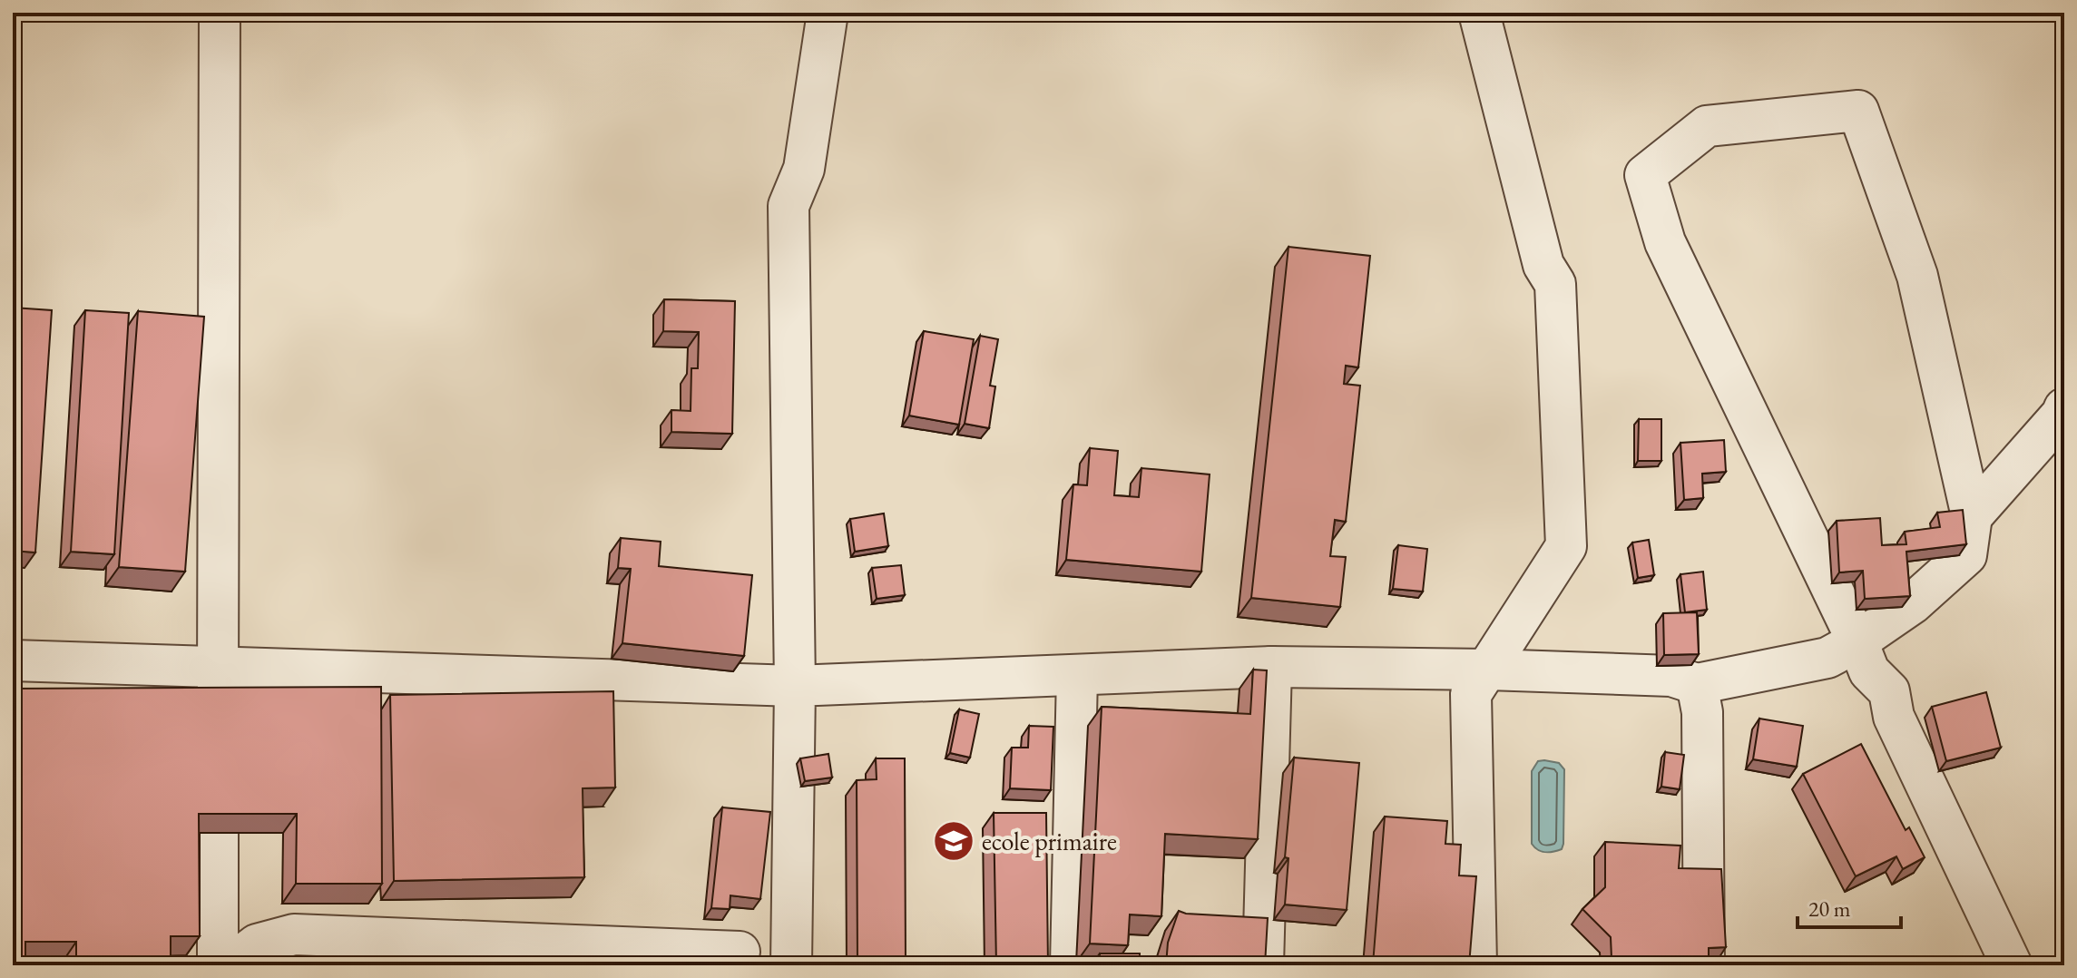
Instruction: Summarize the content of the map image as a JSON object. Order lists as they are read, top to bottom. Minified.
{"places":{"school or university":["ecole primaire"]},"scale_bar":"20 m"}
